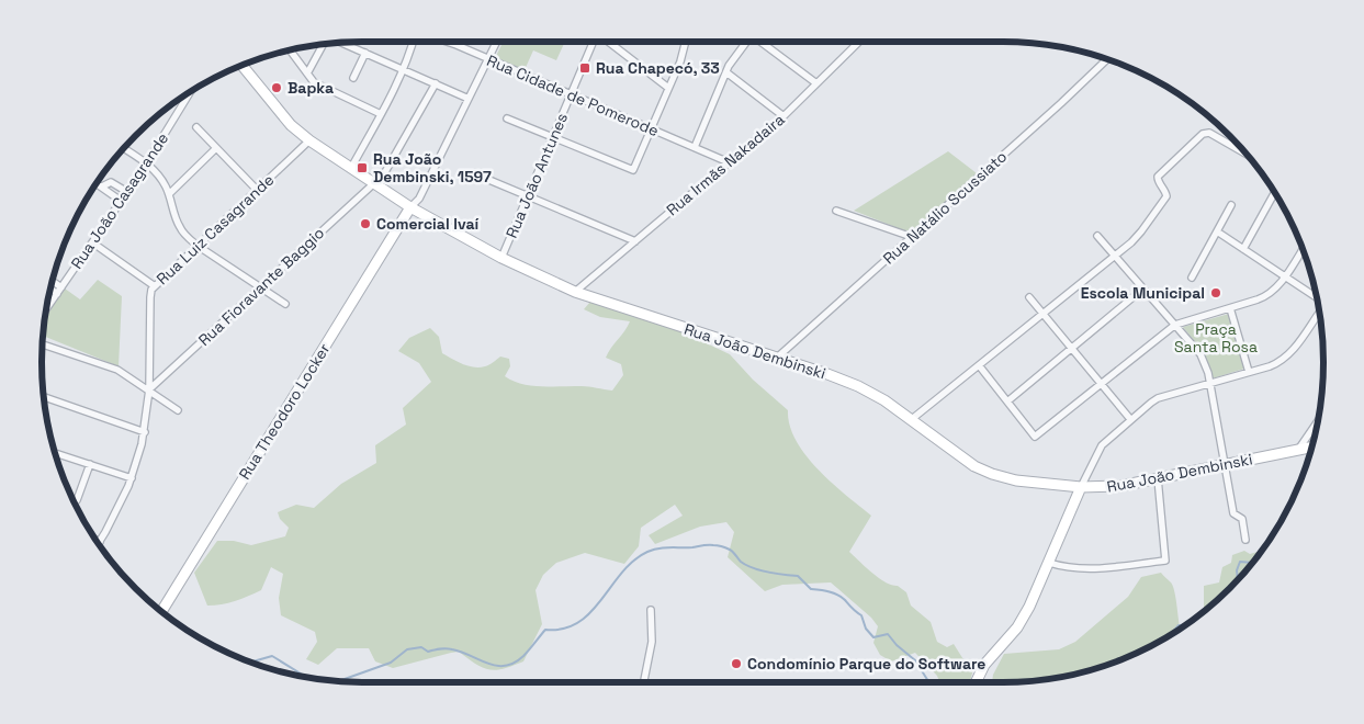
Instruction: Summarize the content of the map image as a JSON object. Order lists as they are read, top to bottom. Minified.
{"streets":{"main road":["Rua João Dembinski","Rua Theodoro Locker"],"street":["Rua Cidade de Pomerode","Rua Irmãs Nakadaira","Rua João Antunes","Rua João Casagrande","Rua Natálio Scussiato","Rua Luiz Casagrande","Rua Fioravante Baggio"]},"crossings":[["Rua Cidade de Pomerode","Rua Irmãs Nakadaira"],["Rua Cidade de Pomerode","Rua João Antunes"],["Rua Irmãs Nakadaira","Rua João Dembinski"],["Rua João Antunes","Rua João Dembinski"],["Rua Natálio Scussiato","Rua João Dembinski"],["Rua Luiz Casagrande","Rua Fioravante Baggio"],["Rua Luiz Casagrande","Rua João Dembinski"],["Rua Fioravante Baggio","Rua João Dembinski"],["Rua João Dembinski","Rua Theodoro Locker"]],"parks":["Praça Santa Rosa"],"places":{"transit":["Rua Chapecó, 33","Rua João Dembinski, 1597"],"other":["Bapka","Comercial Ivaí","Escola Municipal","Condomínio Parque do Software"]}}
